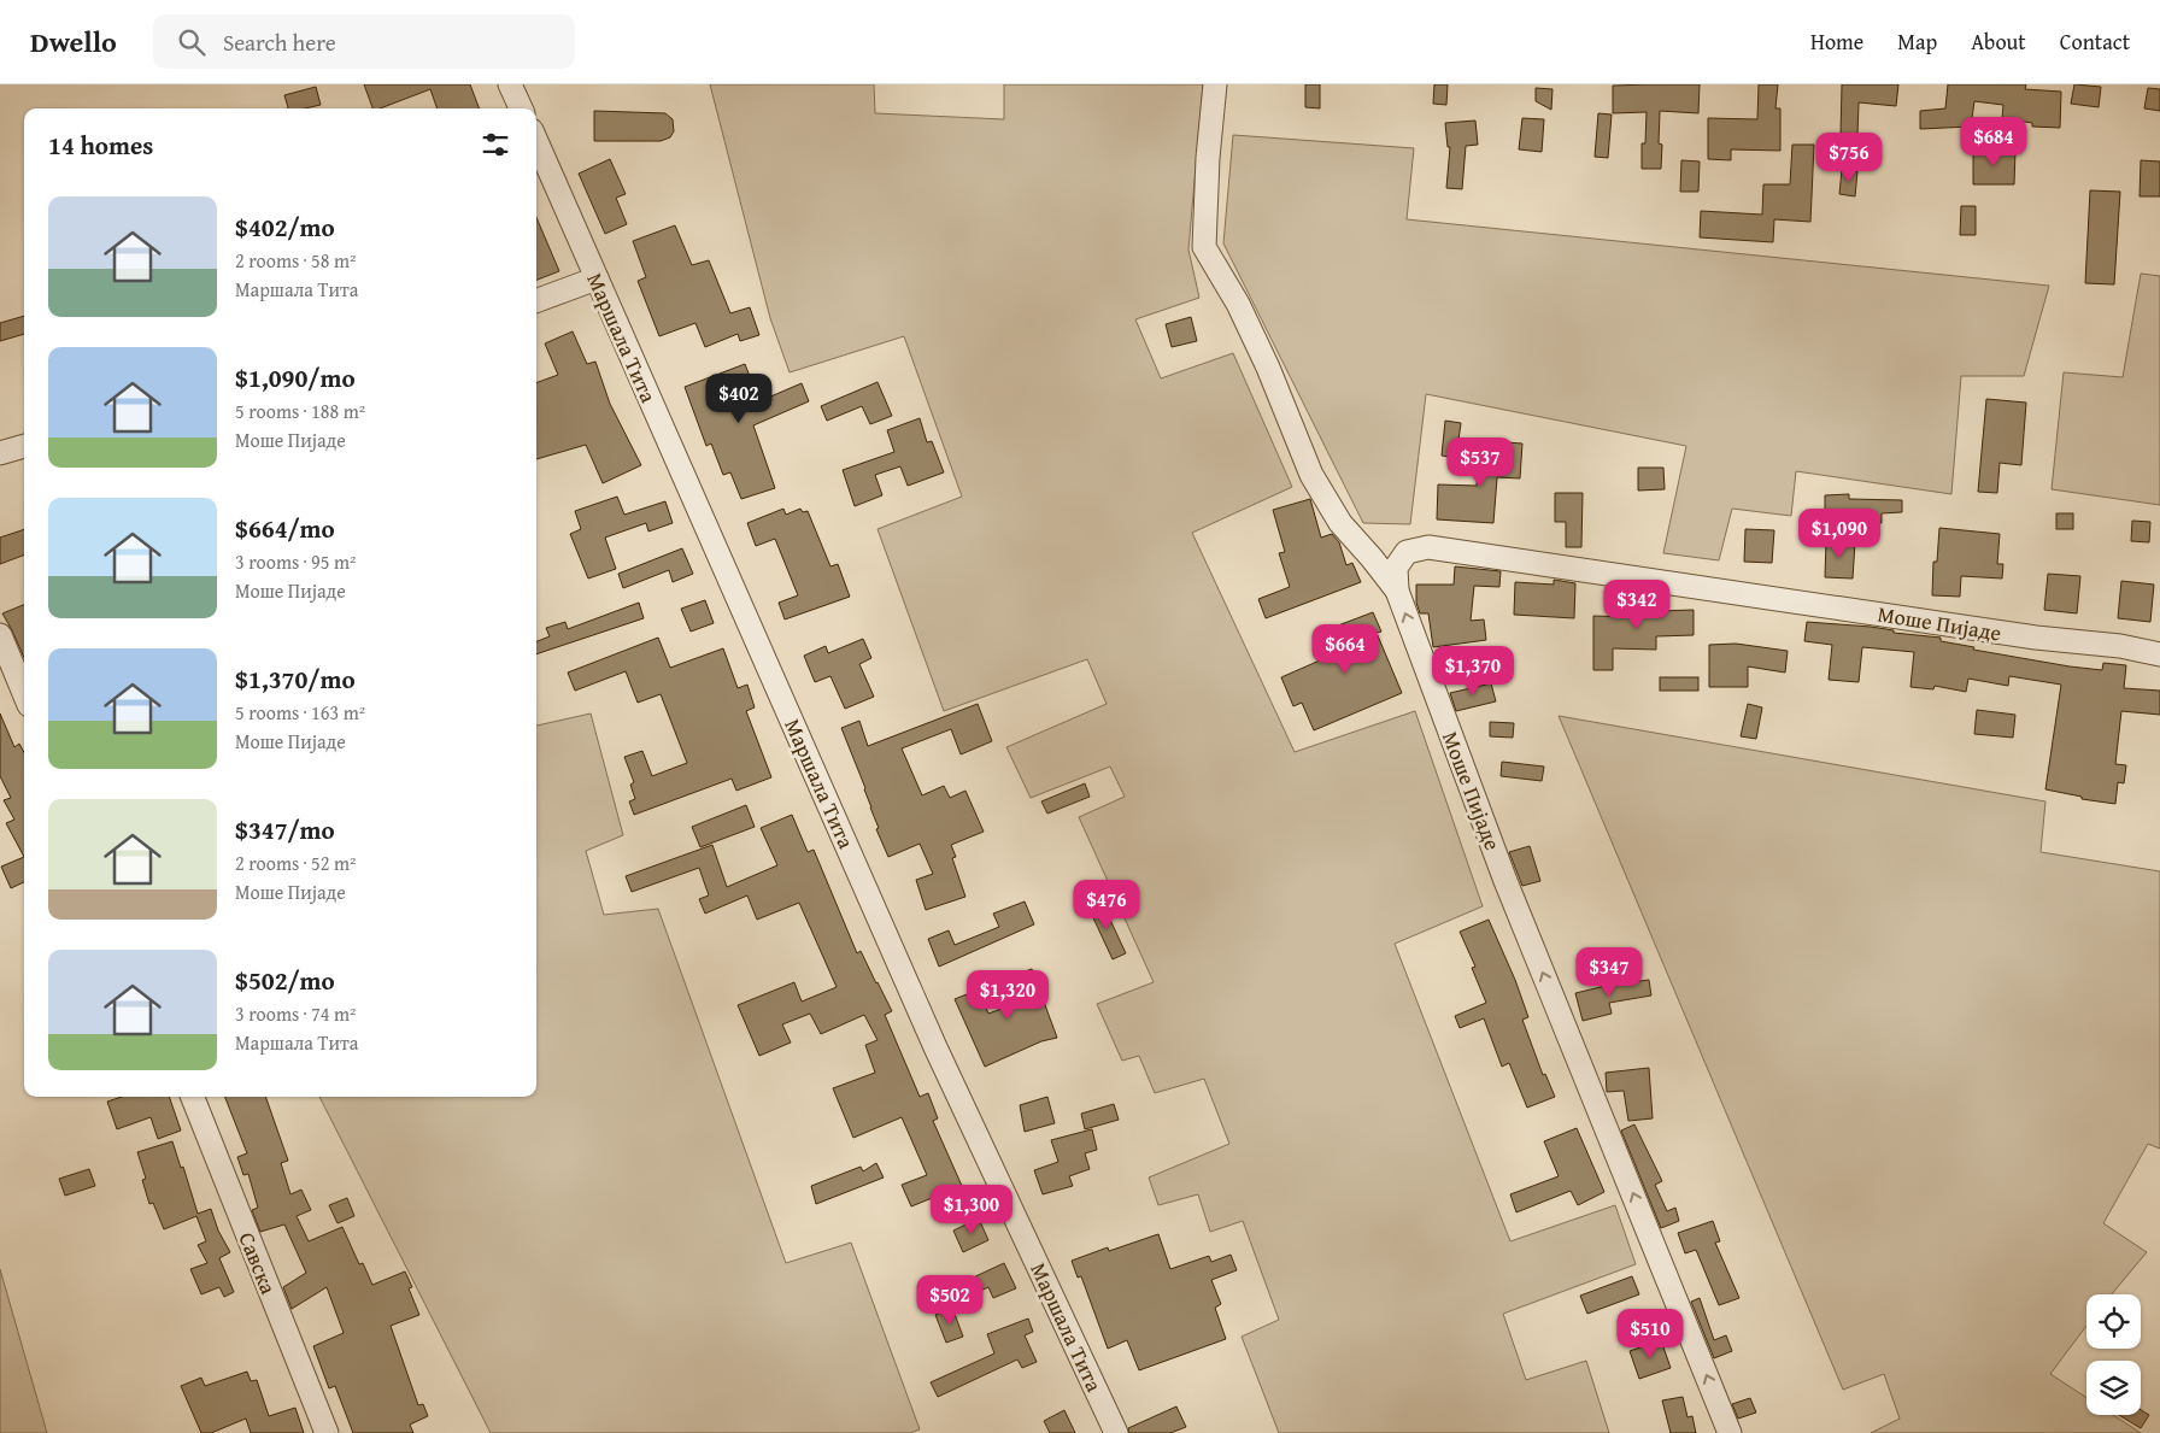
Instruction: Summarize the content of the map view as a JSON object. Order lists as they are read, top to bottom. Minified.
{"streets":{"street":["Маршала Тита","Моше Пијаде","Савска"]},"one_way":["Моше Пијаде"],"page":{"header":"Dwello","search":"Search here","nav":["Home","Map","About","Contact"],"heading":"14 homes","price":["$684","$756","$402","$537","$1,090","$342","$664","$1,370","$476","$347","$1,320","$1,300","$502","$510"],"list":[{"name":"$402/mo","note":"2 rooms · 58 m² · Маршала Тита"},{"name":"$1,090/mo","note":"5 rooms · 188 m² · Моше Пијаде"},{"name":"$664/mo","note":"3 rooms · 95 m² · Моше Пијаде"},{"name":"$1,370/mo","note":"5 rooms · 163 m² · Моше Пијаде"},{"name":"$347/mo","note":"2 rooms · 52 m² · Моше Пијаде"},{"name":"$502/mo","note":"3 rooms · 74 m² · Маршала Тита"}]}}
